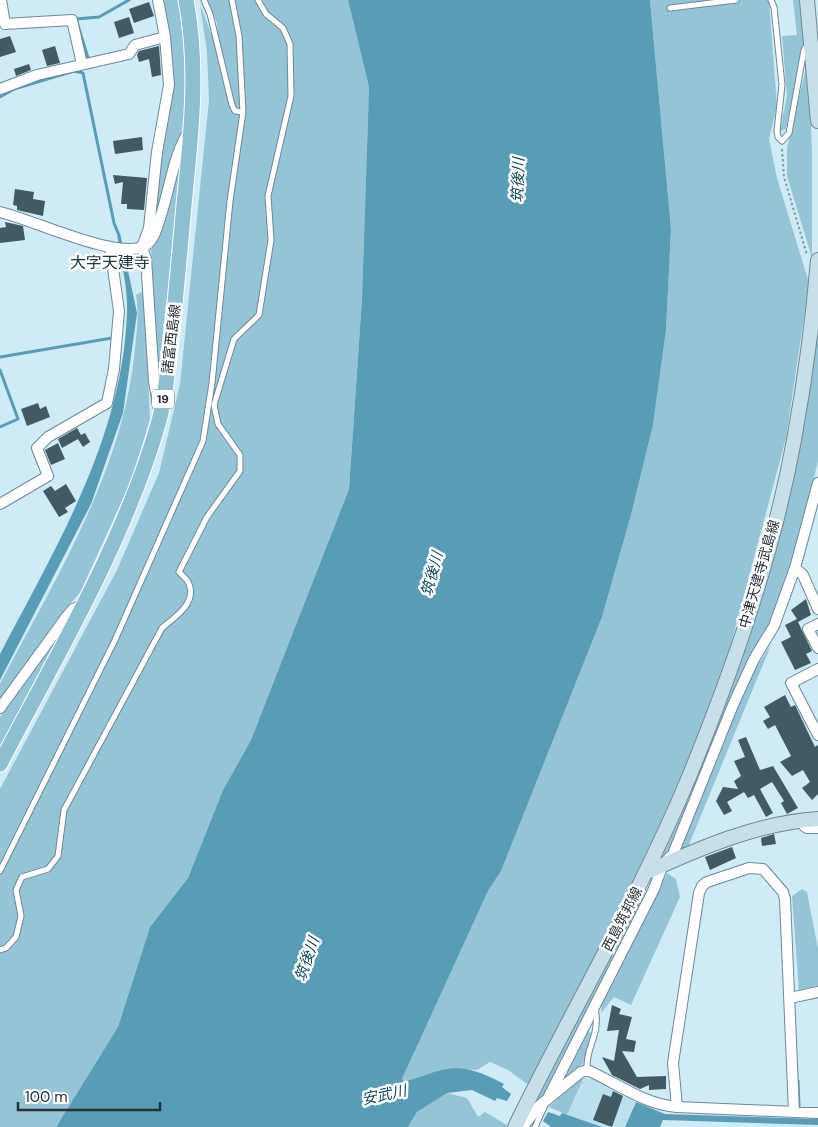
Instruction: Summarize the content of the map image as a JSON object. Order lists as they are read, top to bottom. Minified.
{"streets":{"main road":["諸富西島線","19","中津天建寺武島線","西島筑邦線"]},"crossings":[["中津天建寺武島線","西島筑邦線"]],"districts":["大字天建寺"],"water":["筑後川","安武川"],"scale_bar":"100 m"}
